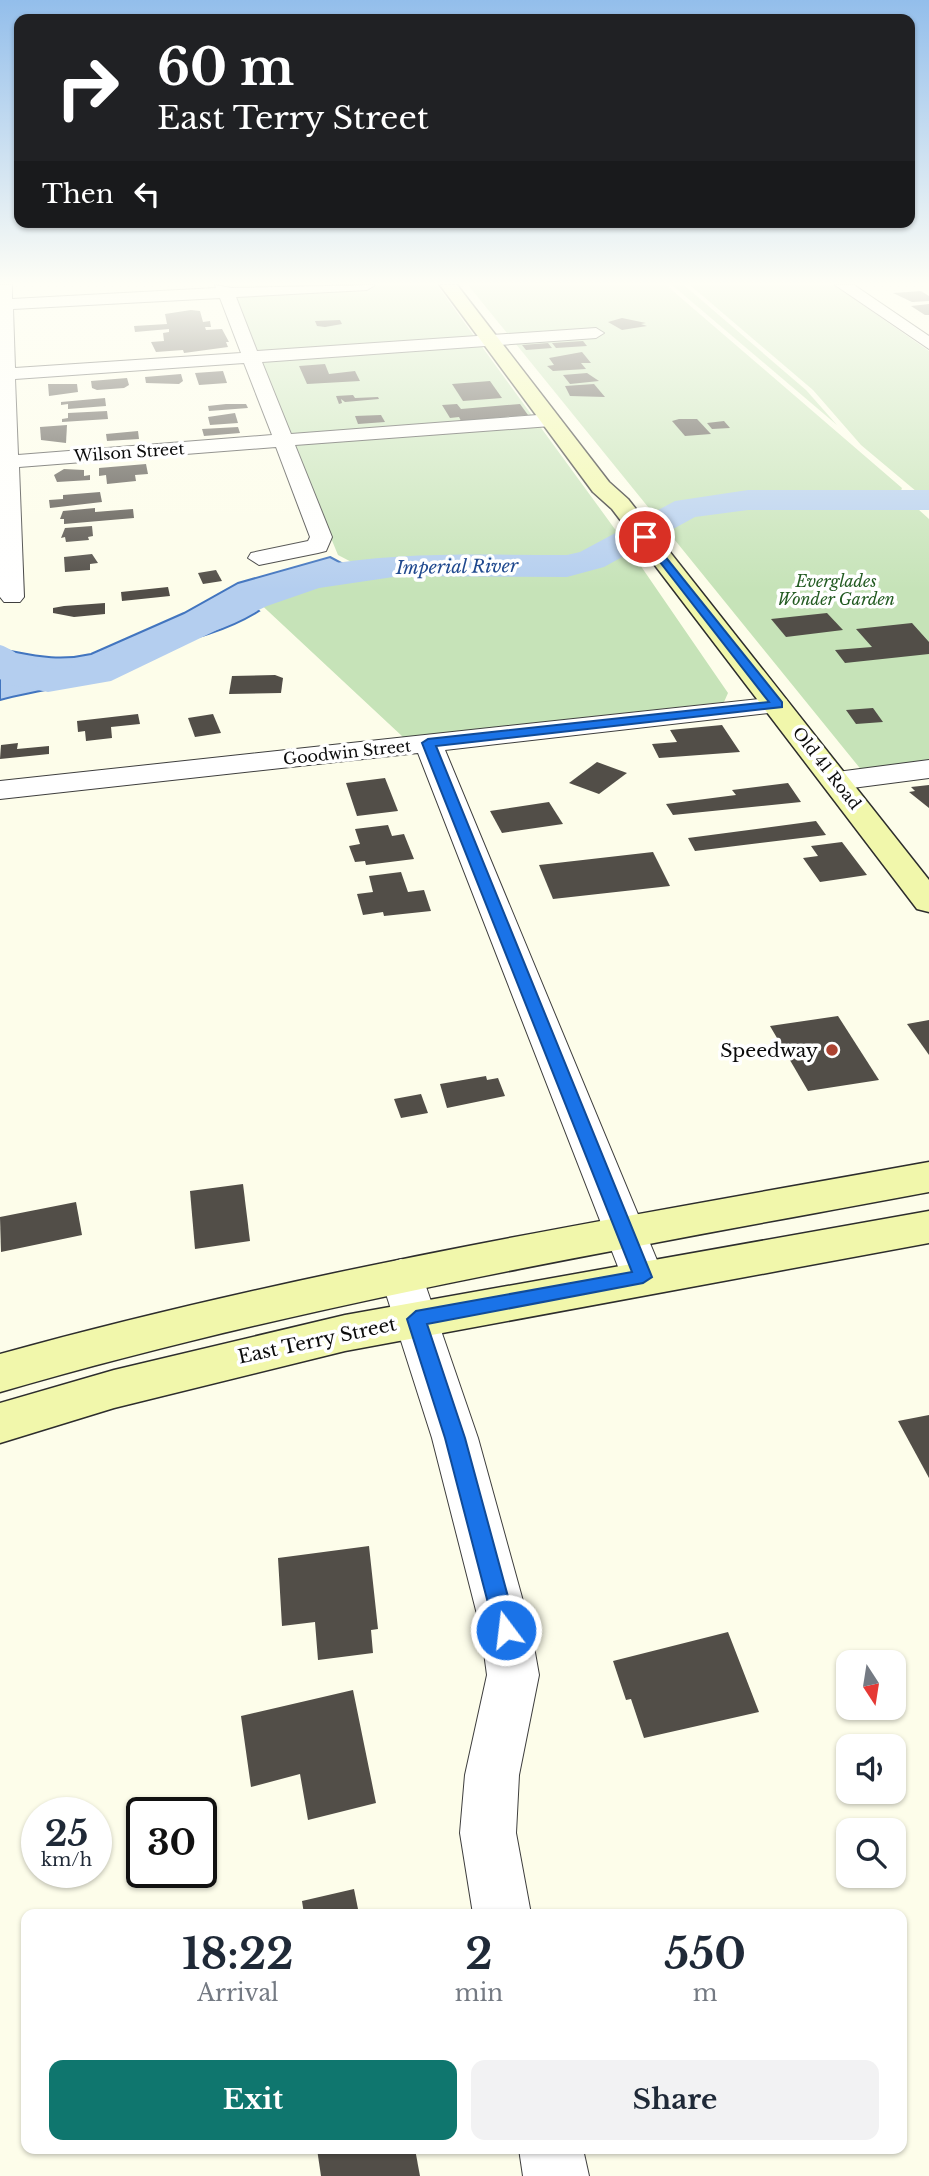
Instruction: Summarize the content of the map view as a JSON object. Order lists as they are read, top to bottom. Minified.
{"streets":{"street":["Wilson Street","Goodwin Street","Old 41 Road","East Terry Street"]},"crossings":[["Wilson Street","Old 41 Road"],["Goodwin Street","Old 41 Road"]],"water":["Imperial River"],"parks":["Everglades Wonder Garden"],"places":["Speedway"],"north":"bottom","page":{"turn":["60 m","East Terry Street"],"then":"Then","speed":"25 km/h","limit":"30","eta":["18:22","Arrival","2","min","550","m"],"buttons":["Exit","Share"]}}
